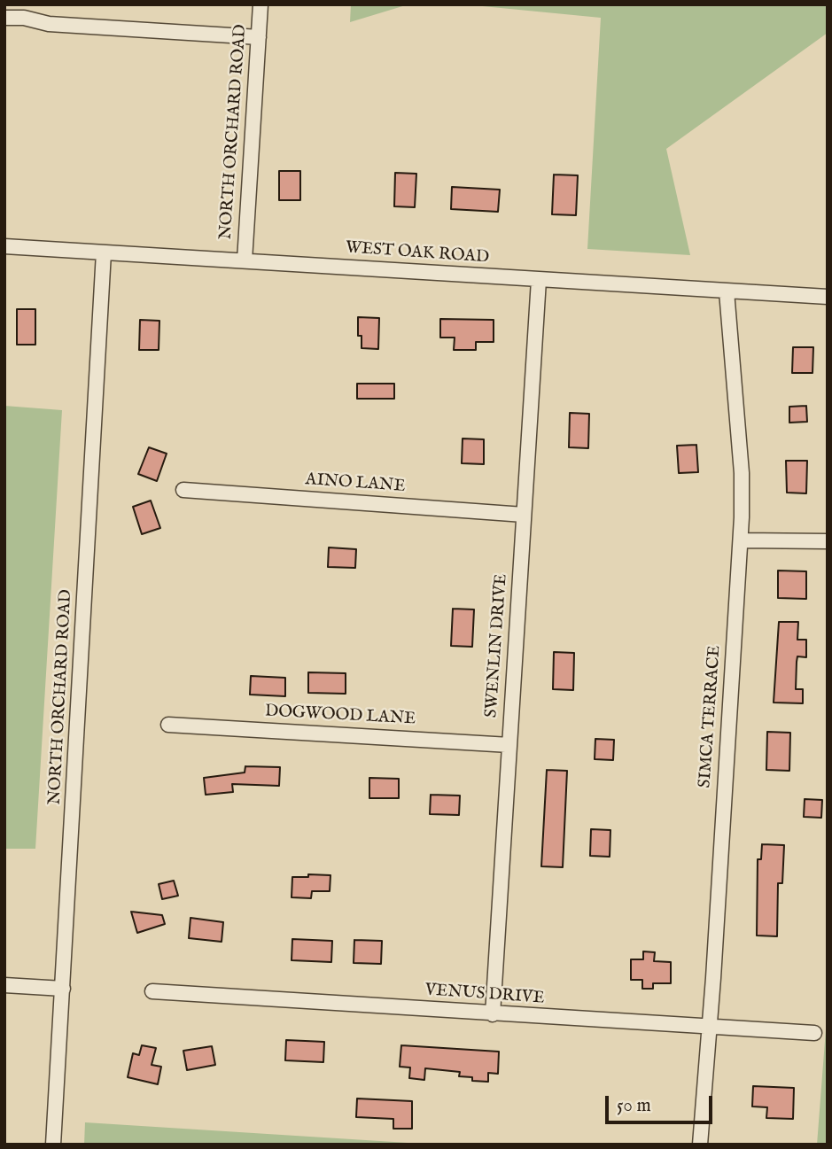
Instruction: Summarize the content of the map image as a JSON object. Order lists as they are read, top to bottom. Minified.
{"streets":{"street":["NORTH ORCHARD ROAD","WEST OAK ROAD","AINO LANE","SWENLIN DRIVE","DOGWOOD LANE","SIMCA TERRACE","VENUS DRIVE"]},"crossings":[["NORTH ORCHARD ROAD","WEST OAK ROAD"],["WEST OAK ROAD","SWENLIN DRIVE"],["WEST OAK ROAD","SIMCA TERRACE"],["AINO LANE","SWENLIN DRIVE"],["SWENLIN DRIVE","DOGWOOD LANE"],["SWENLIN DRIVE","VENUS DRIVE"],["SIMCA TERRACE","VENUS DRIVE"]],"scale_bar":"50 m"}
